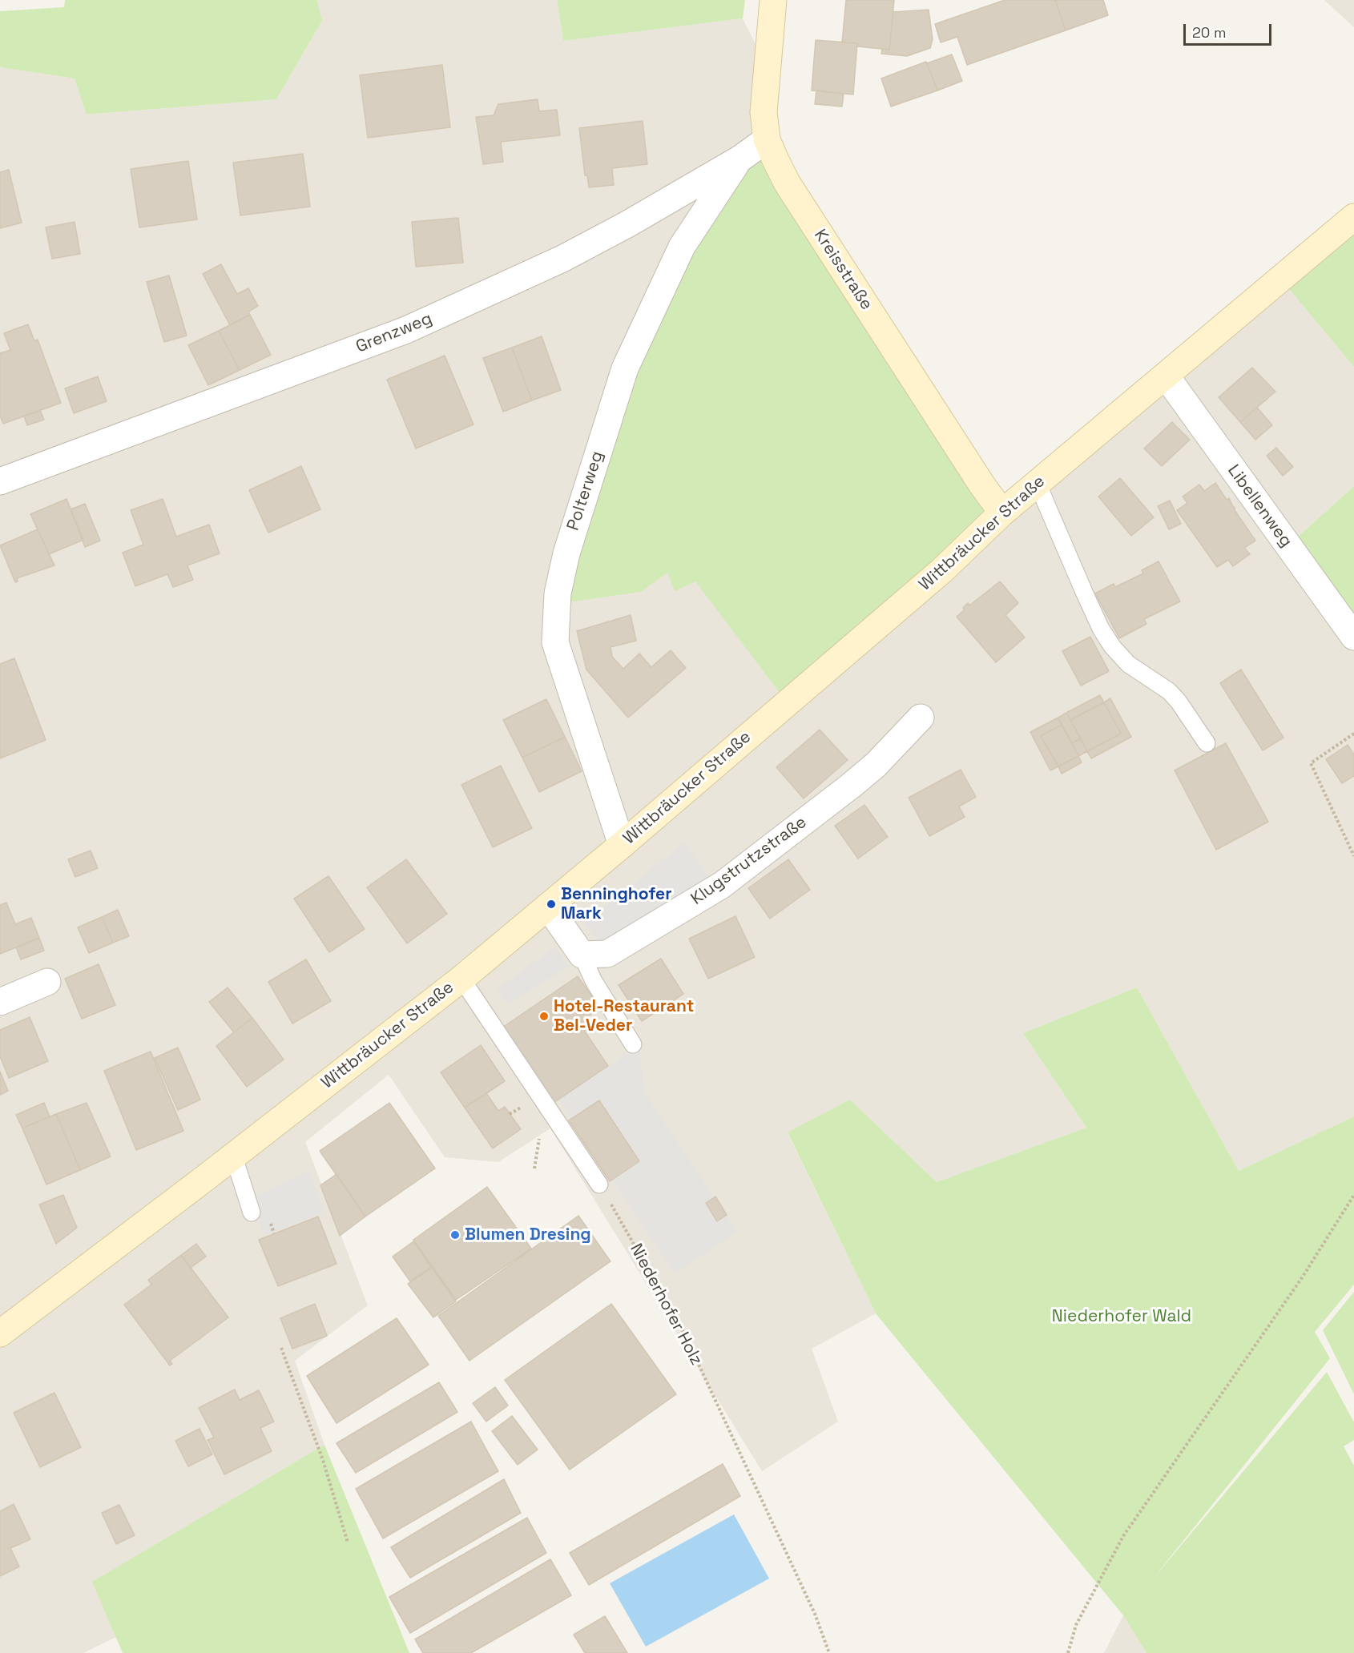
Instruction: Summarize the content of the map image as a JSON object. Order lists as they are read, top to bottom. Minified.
{"streets":{"main road":["Kreisstraße","Wittbräucker Straße"],"street":["Grenzweg","Polterweg","Libellenweg","Klugstrutzstraße"],"path":["Niederhofer Holz"]},"crossings":[["Kreisstraße","Grenzweg"],["Kreisstraße","Wittbräucker Straße"],["Grenzweg","Polterweg"],["Polterweg","Wittbräucker Straße"],["Libellenweg","Wittbräucker Straße"]],"parks":["Niederhofer Wald"],"places":["Benninghofer Mark","Hotel-Restaurant Bel-Veder","Blumen Dresing"],"scale_bar":"20 m"}
